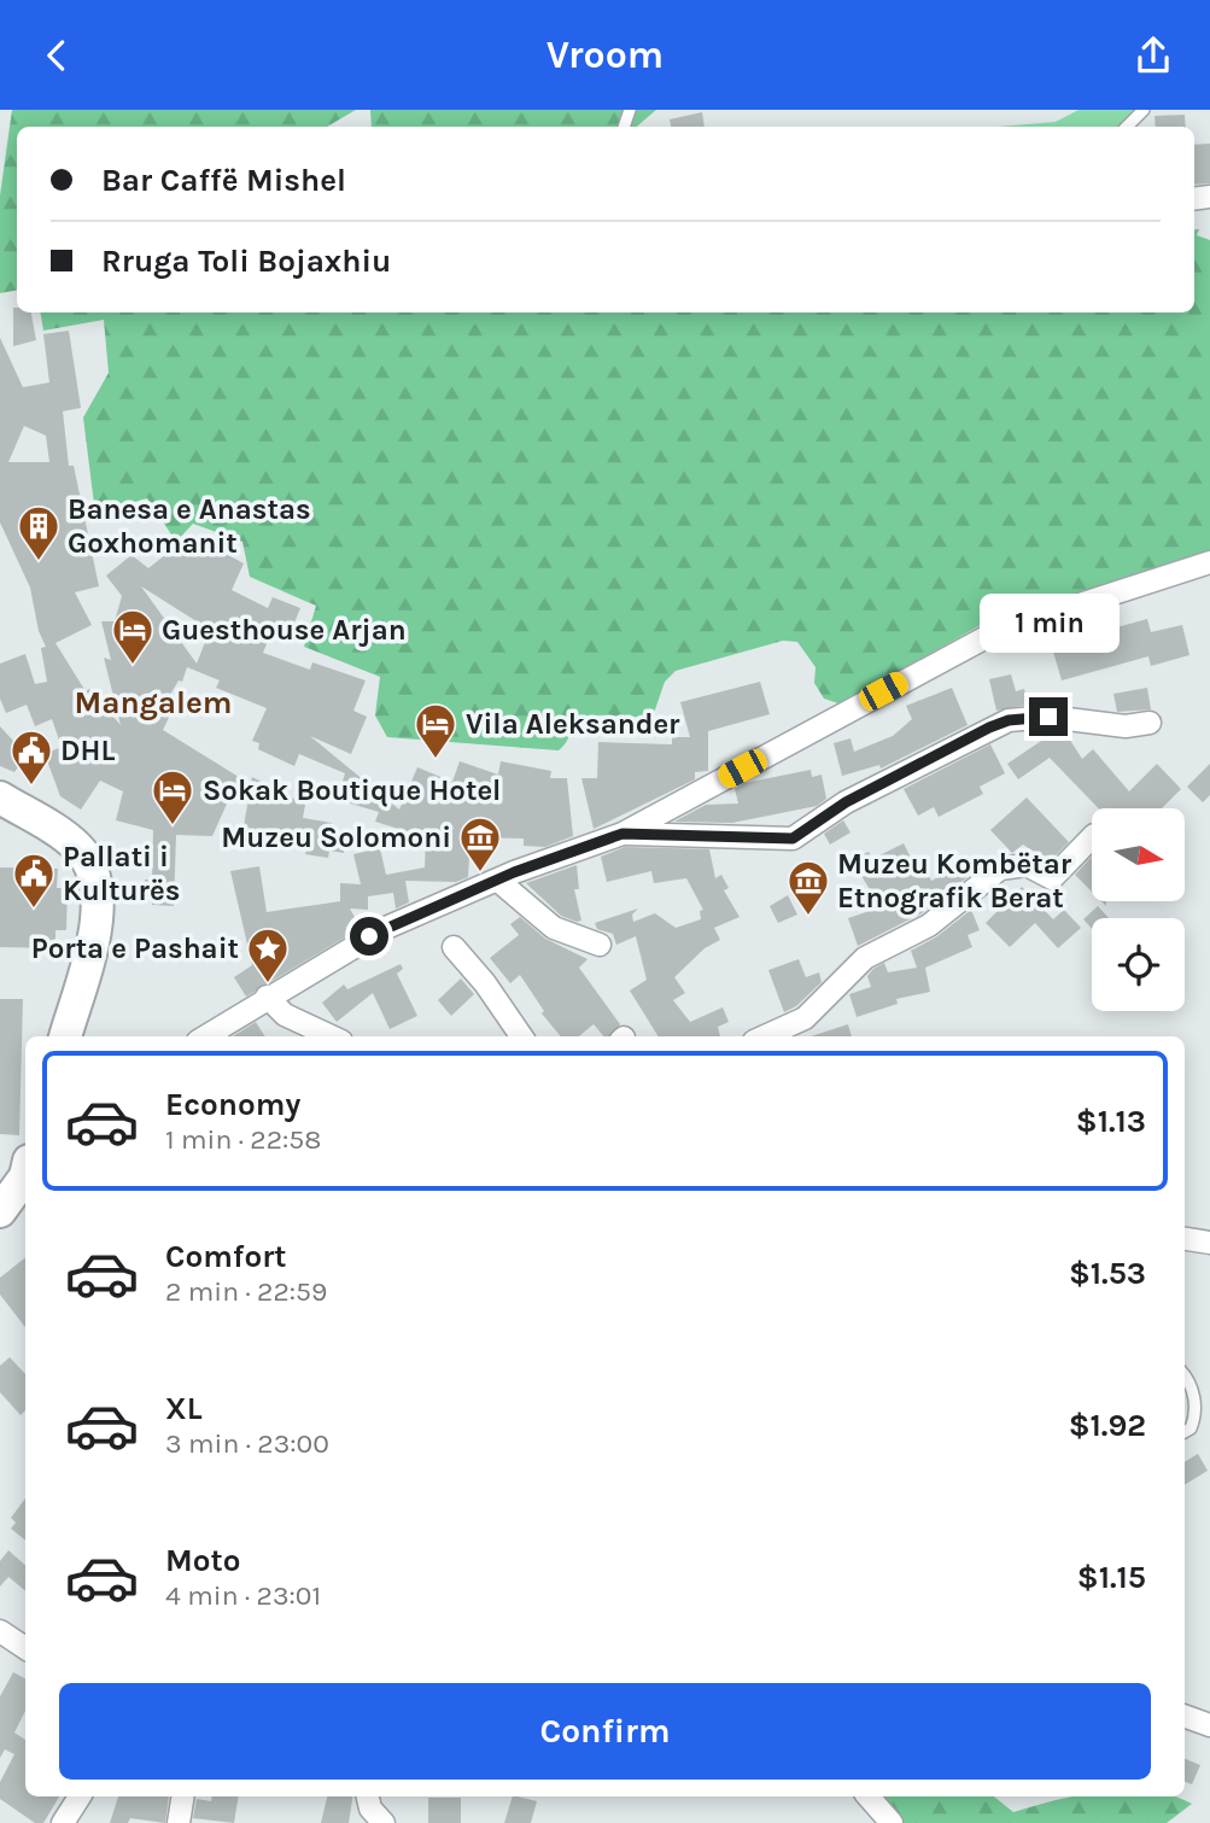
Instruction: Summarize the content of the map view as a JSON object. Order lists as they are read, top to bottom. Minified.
{"districts":["Mangalem"],"places":{"building":["Banesa e Anastas Goxhomanit"],"hotel":["Guesthouse Arjan","Vila Aleksander","Sokak Boutique Hotel"],"public building":["DHL","Pallati i Kulturës"],"museum":["Muzeu Solomoni","Muzeu Kombëtar Etnografik Berat"],"place":["Porta e Pashait"]},"north":"right","page":{"header":"Vroom","banner":["Bar Caffë Mishel","Rruga Toli Bojaxhiu"],"bubble":"1 min","list":[{"name":"Economy","note":"1 min · 22:58","value":"$1.13"},{"name":"Comfort","note":"2 min · 22:59","value":"$1.53"},{"name":"XL","note":"3 min · 23:00","value":"$1.92"},{"name":"Moto","note":"4 min · 23:01","value":"$1.15"}],"buttons":"Confirm"}}
